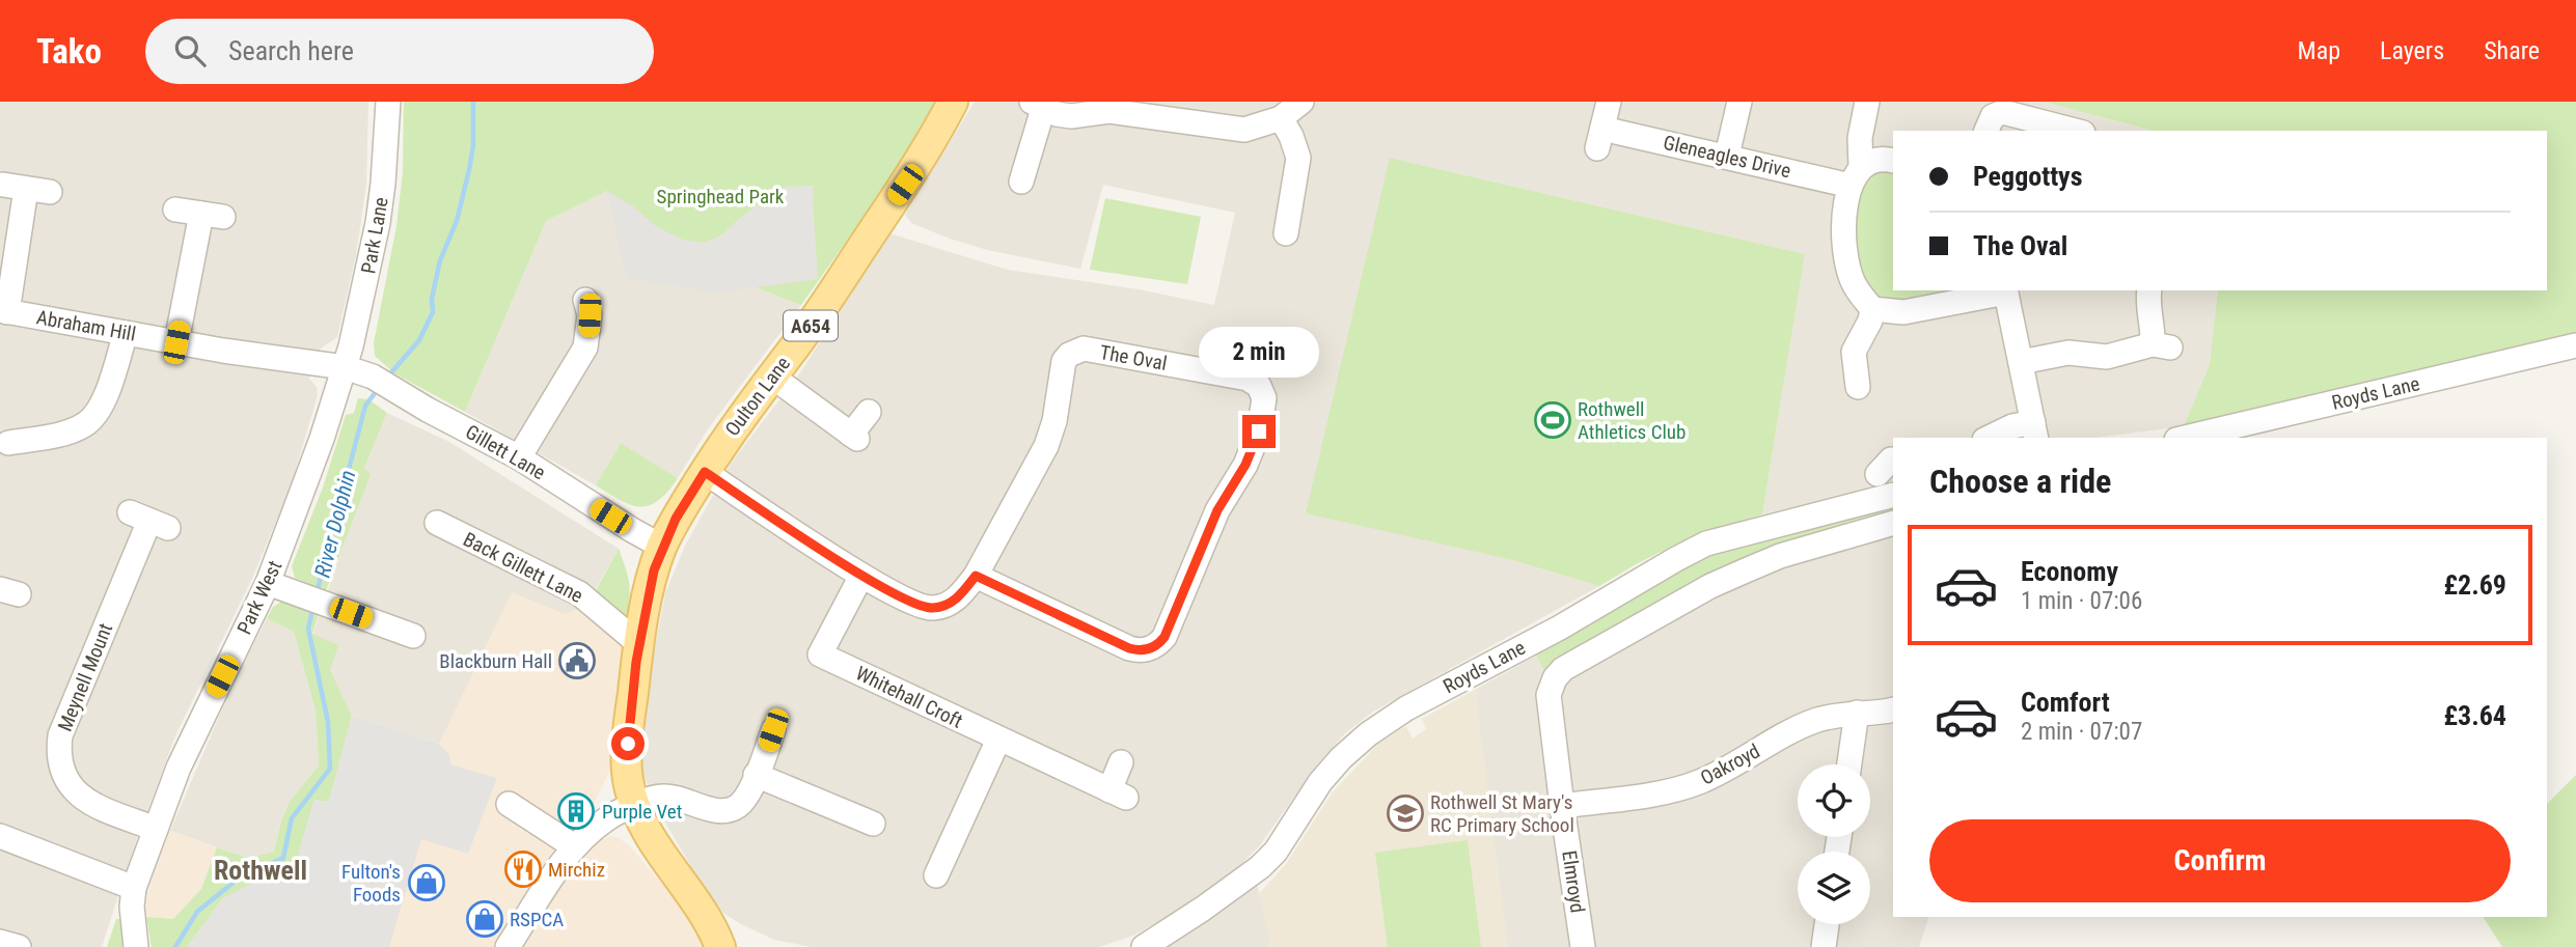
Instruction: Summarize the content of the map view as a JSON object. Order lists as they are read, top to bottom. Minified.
{"streets":{"main road":["A654","Oulton Lane"],"street":["Gleneagles Drive","Park Lane","Abraham Hill","The Oval","Royds Lane","Gillett Lane","Back Gillett Lane","Park West","Meynell Mount","Whitehall Croft","Oakroyd","Elmroyd"]},"crossings":[["Park Lane","Abraham Hill"],["Park Lane","Gillett Lane"],["Park Lane","Park West"],["Abraham Hill","Gillett Lane"],["Abraham Hill","Park West"],["A654","Oulton Lane"],["A654","Gillett Lane"],["A654","Back Gillett Lane"],["The Oval","Oulton Lane"],["The Oval","Whitehall Croft"],["Oulton Lane","Gillett Lane"],["Gillett Lane","Park West"],["Park West","Meynell Mount"],["Oakroyd","Elmroyd"]],"districts":["Rothwell"],"water":["River Dolphin"],"parks":["Springhead Park"],"places":{"sports":["Rothwell Athletics Club"],"public building":["Blackburn Hall"],"building":["Purple Vet"],"school or university":["Rothwell St Mary's RC Primary School"],"restaurant":["Mirchiz"],"shop":["Fulton's Foods","RSPCA"]},"page":{"header":"Tako","search":"Search here","nav":["Map","Layers","Share"],"banner":["Peggottys","The Oval"],"bubble":"2 min","heading":"Choose a ride","list":[{"name":"Economy","note":"1 min · 07:06","value":"£2.69"},{"name":"Comfort","note":"2 min · 07:07","value":"£3.64"}],"buttons":"Confirm"}}
